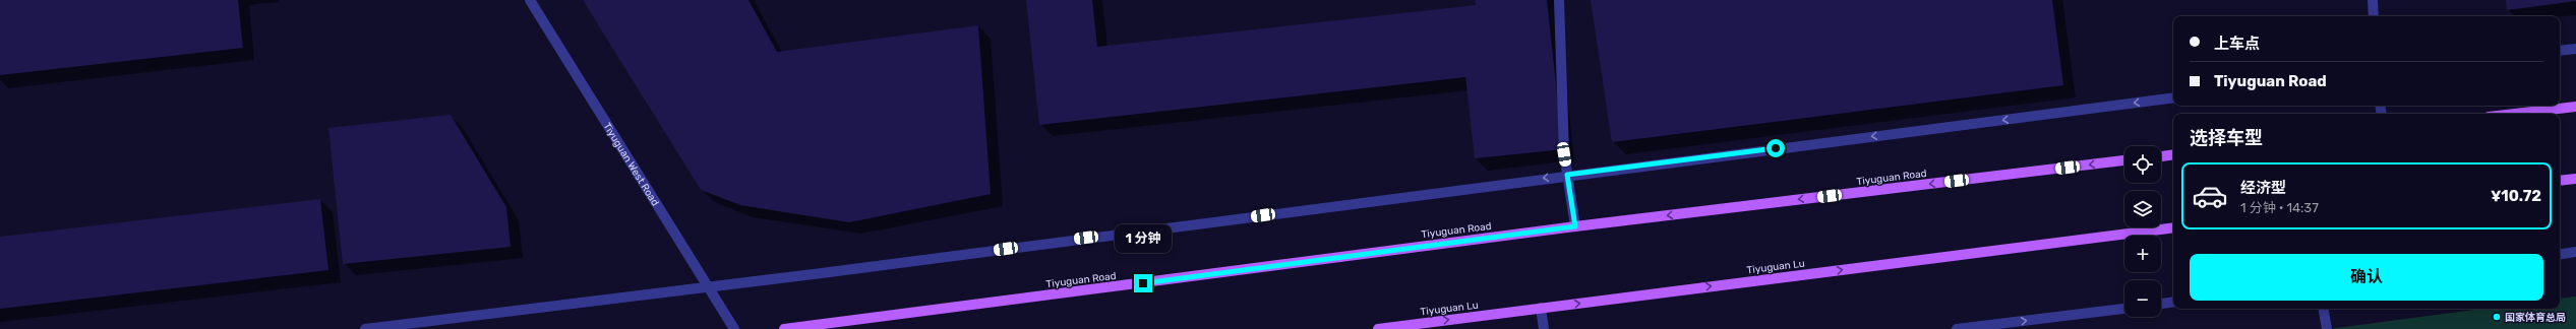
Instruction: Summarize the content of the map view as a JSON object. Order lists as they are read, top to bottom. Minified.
{"streets":{"main road":["Tiyuguan Road","Tiyuguan Lu"],"street":["Tiyuguan West Road"]},"one_way":["Tiyuguan Road","Tiyuguan Lu"],"places":["国家体育总局"],"page":{"banner":["上车点","Tiyuguan Road"],"heading":"选择车型","map_buttons":["+","−"],"list":[{"name":"经济型","note":"1 分钟 · 14:37","value":"¥10.72"}],"bubble":"1 分钟","buttons":"确认"}}
